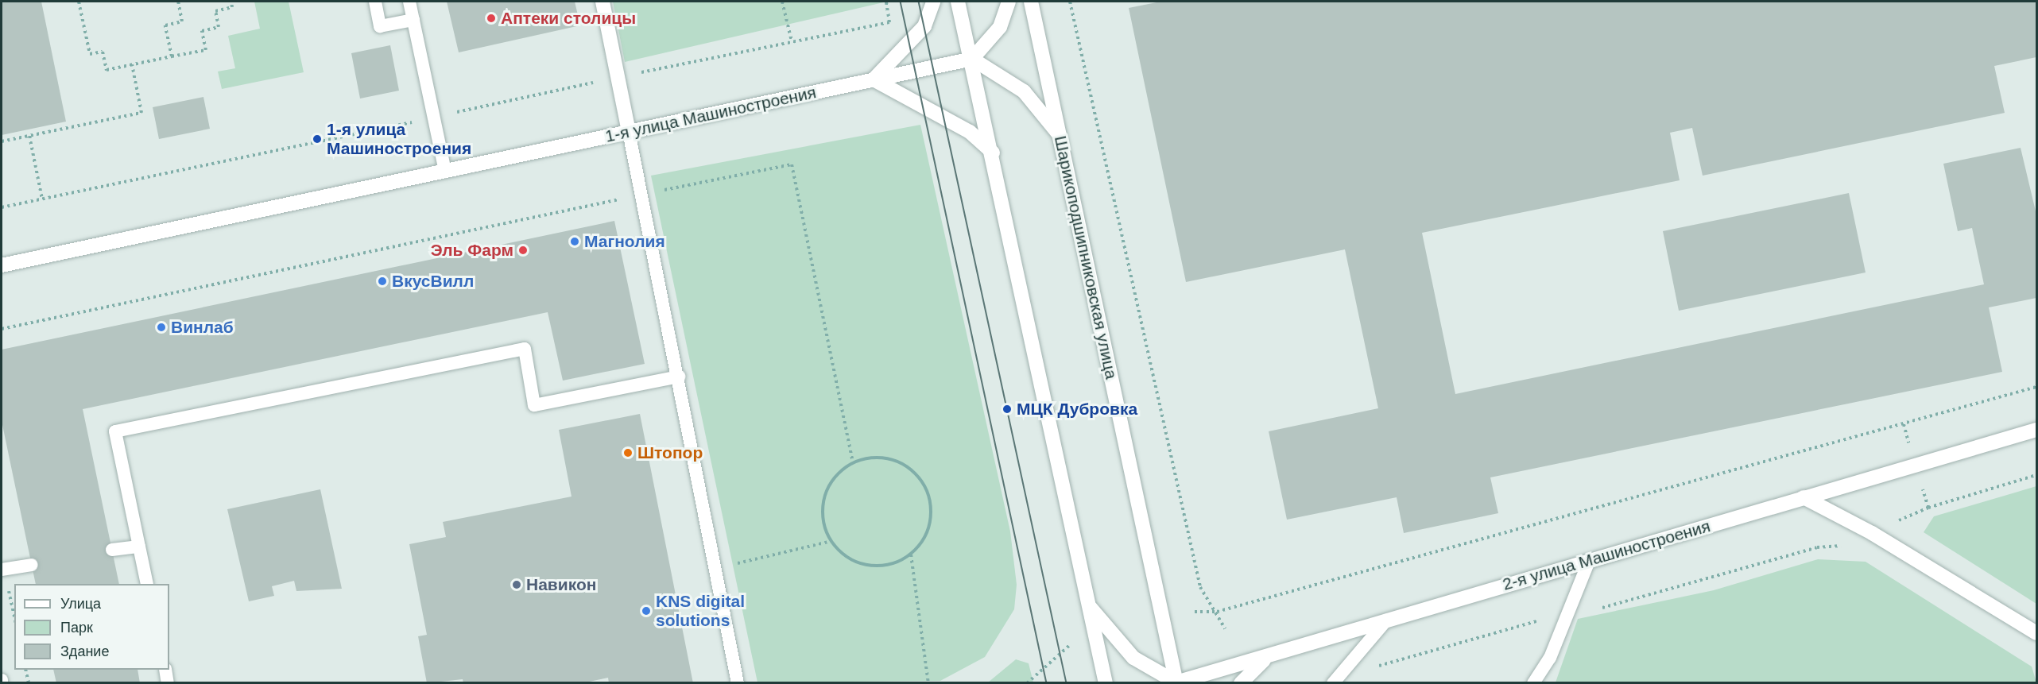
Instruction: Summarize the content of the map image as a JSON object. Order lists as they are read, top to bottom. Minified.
{"streets":{"main road":["1-я улица Машиностроения","Шарикоподшипниковская улица","2-я улица Машиностроения"]},"crossings":[["Шарикоподшипниковская улица","2-я улица Машиностроения"]],"places":["Аптеки столицы","1-я улица Машиностроения","Магнолия","Эль Фарм","ВкусВилл","Винлаб","МЦК Дубровка","Штопор","Навикон","KNS digital solutions"],"legend":["Улица","Парк","Здание"]}
